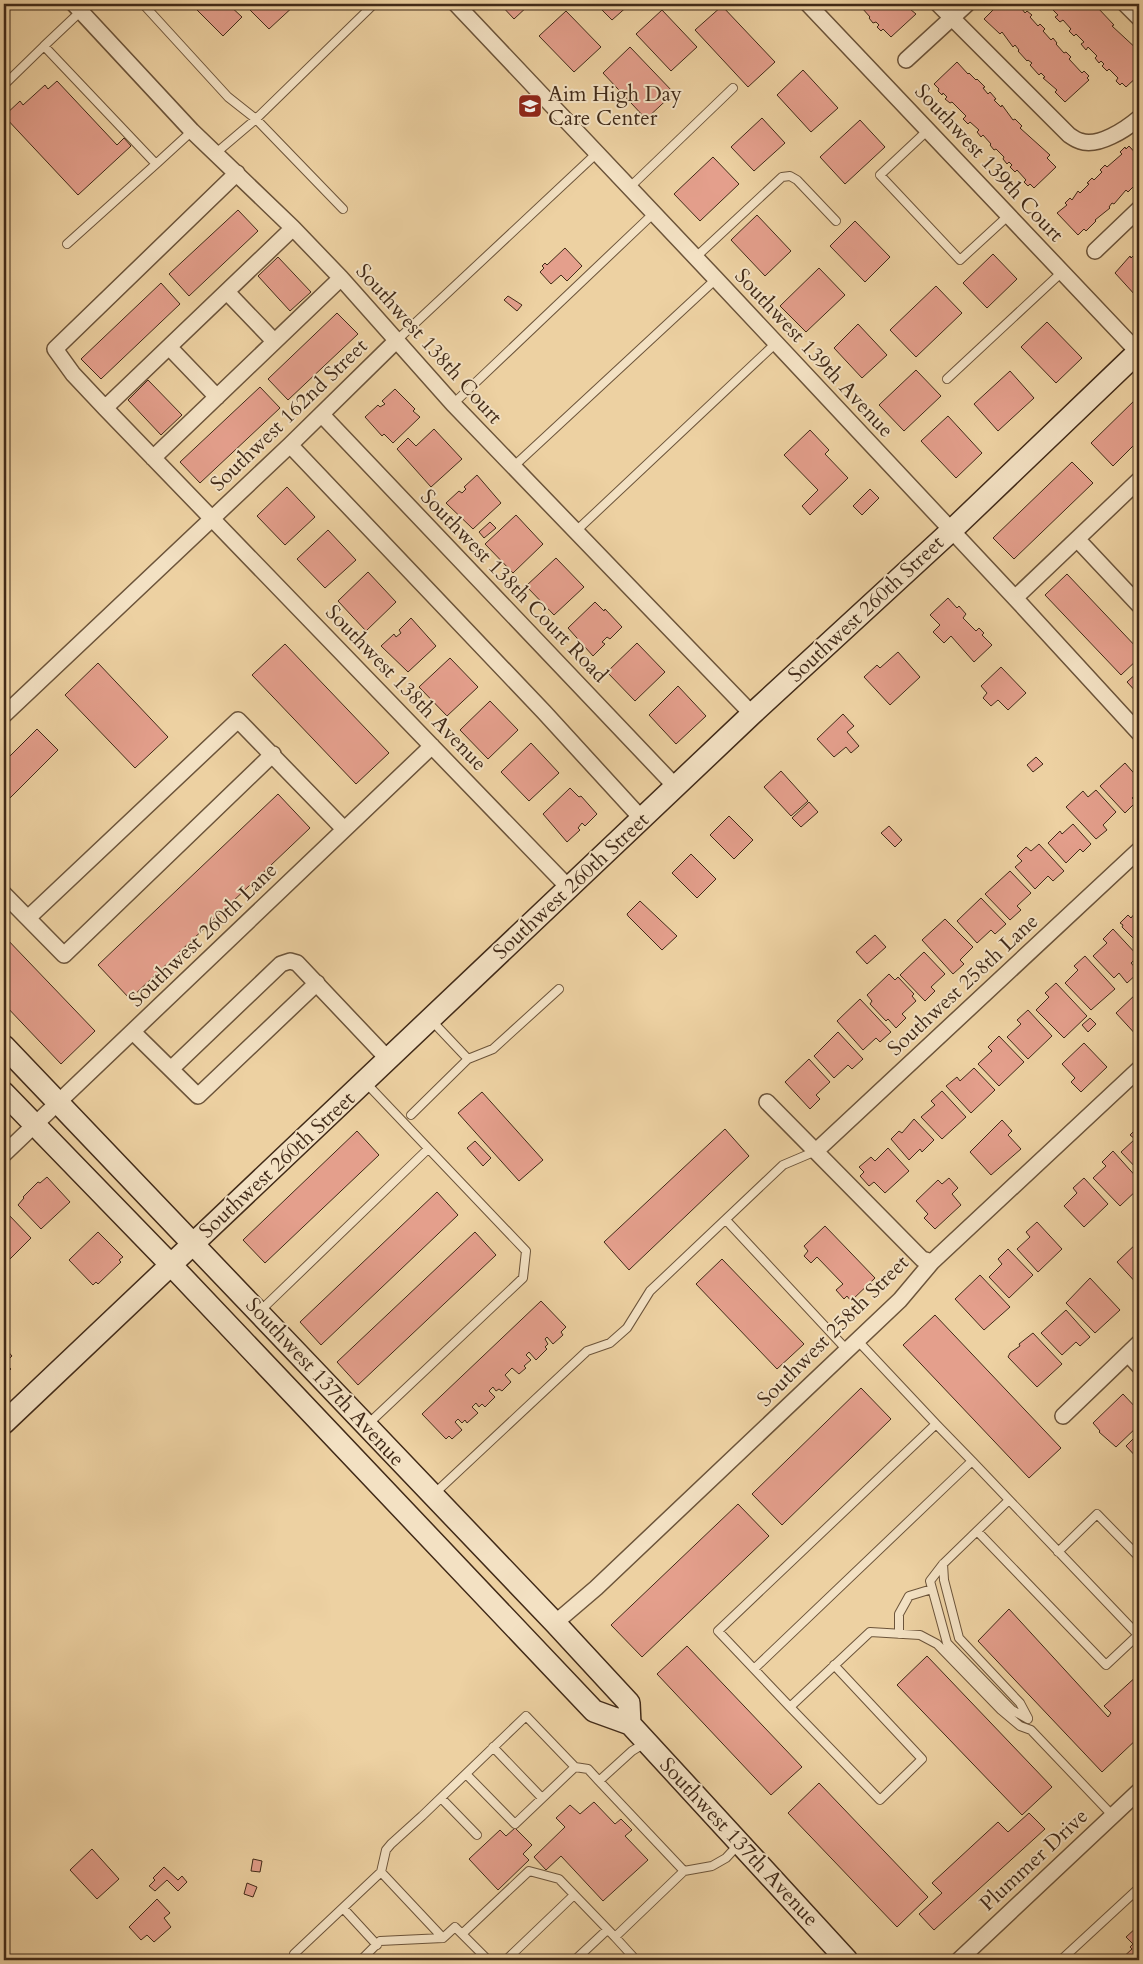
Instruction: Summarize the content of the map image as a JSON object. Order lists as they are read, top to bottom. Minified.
{"streets":{"main road":["Southwest 260th Street","Southwest 137th Avenue"],"street":["Southwest 139th Court","Southwest 138th Court","Southwest 139th Avenue","Southwest 162nd Street","Southwest 138th Court Road","Southwest 138th Avenue","Southwest 260th Lane","Southwest 258th Lane","Southwest 258th Street","Plummer Drive"]},"crossings":[["Southwest 139th Court","Southwest 260th Street"],["Southwest 138th Court","Southwest 162nd Street"],["Southwest 138th Court","Southwest 260th Street"],["Southwest 138th Court","Southwest 138th Avenue"],["Southwest 139th Avenue","Southwest 260th Street"],["Southwest 162nd Street","Southwest 138th Court Road"],["Southwest 162nd Street","Southwest 138th Avenue"],["Southwest 138th Court Road","Southwest 260th Street"],["Southwest 260th Street","Southwest 138th Avenue"],["Southwest 260th Street","Southwest 137th Avenue"],["Southwest 138th Avenue","Southwest 260th Lane"],["Southwest 260th Lane","Southwest 137th Avenue"],["Southwest 258th Street","Southwest 137th Avenue"]],"places":{"school or university":["Aim High Day Care Center"]}}
